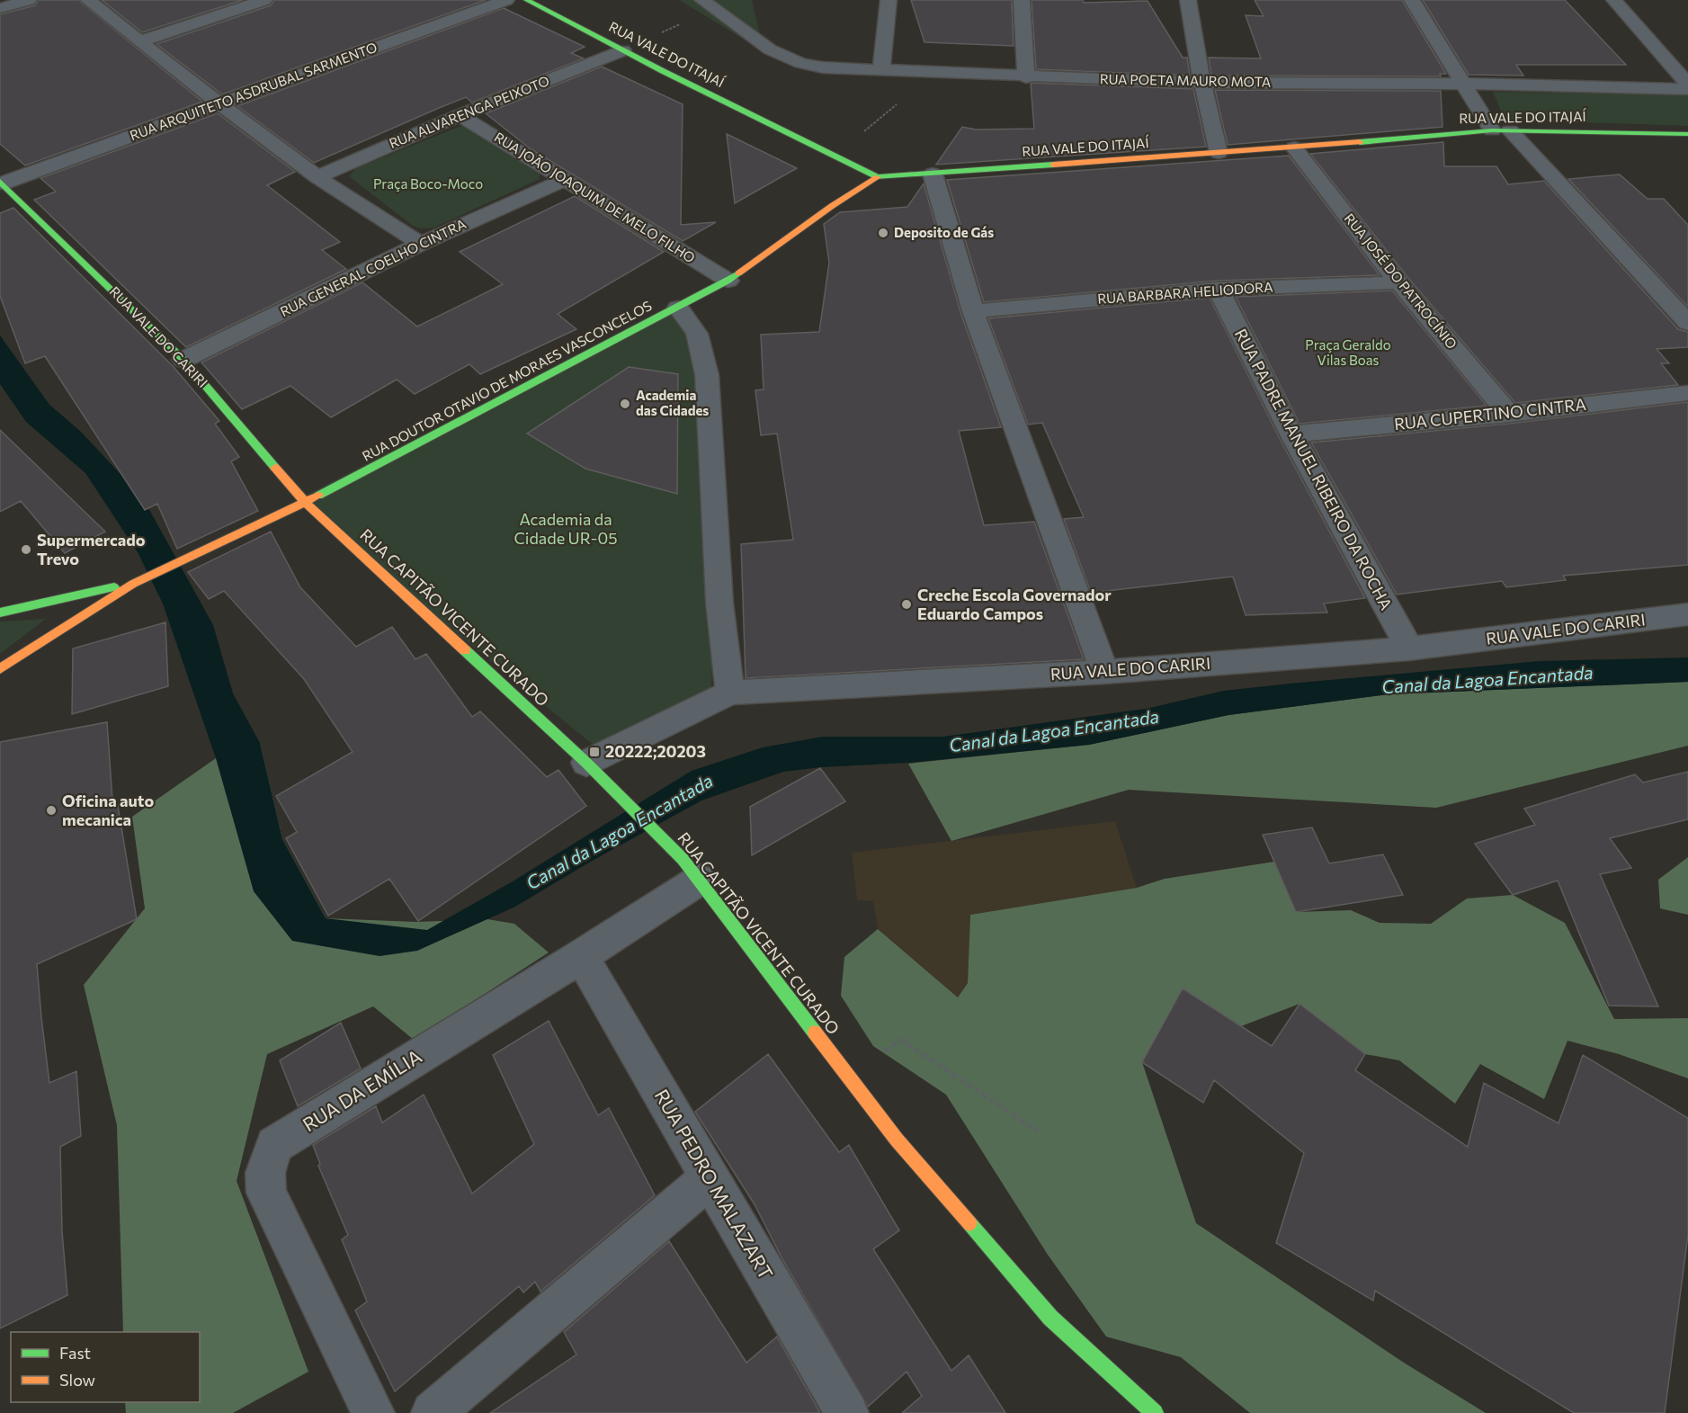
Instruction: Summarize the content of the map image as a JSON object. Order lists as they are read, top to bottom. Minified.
{"streets":{"main road":["RUA VALE DO ITAJAÍ","RUA VALE DO CARIRI","RUA DOUTOR OTAVIO DE MORAES VASCONCELOS","RUA CAPITÃO VICENTE CURADO"],"street":["RUA POETA MAURO MOTA","RUA ARQUITETO ASDRUBAL SARMENTO","RUA ALVARENGA PEIXOTO","RUA JOÃO JOAQUIM DE MELO FILHO","RUA GENERAL COELHO CINTRA","RUA JOSÉ DO PATROCÍNIO","RUA BARBARA HELIODORA","RUA CUPERTINO CINTRA","RUA PADRE MANUEL RIBEIRO DA ROCHA","RUA DA EMÍLIA","RUA PEDRO MALAZART"]},"crossings":[["RUA VALE DO ITAJAÍ","RUA ALVARENGA PEIXOTO"],["RUA VALE DO ITAJAÍ","RUA JOSÉ DO PATROCÍNIO"],["RUA VALE DO ITAJAÍ","RUA DOUTOR OTAVIO DE MORAES VASCONCELOS"],["RUA ARQUITETO ASDRUBAL SARMENTO","RUA VALE DO CARIRI"],["RUA ALVARENGA PEIXOTO","RUA JOÃO JOAQUIM DE MELO FILHO"],["RUA JOÃO JOAQUIM DE MELO FILHO","RUA GENERAL COELHO CINTRA"],["RUA JOÃO JOAQUIM DE MELO FILHO","RUA DOUTOR OTAVIO DE MORAES VASCONCELOS"],["RUA GENERAL COELHO CINTRA","RUA VALE DO CARIRI"],["RUA JOSÉ DO PATROCÍNIO","RUA BARBARA HELIODORA"],["RUA JOSÉ DO PATROCÍNIO","RUA CUPERTINO CINTRA"],["RUA BARBARA HELIODORA","RUA PADRE MANUEL RIBEIRO DA ROCHA"],["RUA VALE DO CARIRI","RUA DOUTOR OTAVIO DE MORAES VASCONCELOS"],["RUA VALE DO CARIRI","RUA PADRE MANUEL RIBEIRO DA ROCHA"],["RUA VALE DO CARIRI","RUA CAPITÃO VICENTE CURADO"],["RUA DOUTOR OTAVIO DE MORAES VASCONCELOS","RUA CAPITÃO VICENTE CURADO"],["RUA CUPERTINO CINTRA","RUA PADRE MANUEL RIBEIRO DA ROCHA"],["RUA CAPITÃO VICENTE CURADO","RUA DA EMÍLIA"],["RUA DA EMÍLIA","RUA PEDRO MALAZART"]],"water":["Canal da Lagoa Encantada"],"parks":["Praça Boco-Moco","Praça Geraldo Vilas Boas","Academia da Cidade UR-05"],"places":{"other":["Deposito de Gás","Academia das Cidades","Supermercado Trevo","Creche Escola Governador Eduardo Campos","Oficina auto mecanica"],"transit":["20222;20203"]},"legend":["Fast","Slow"]}
